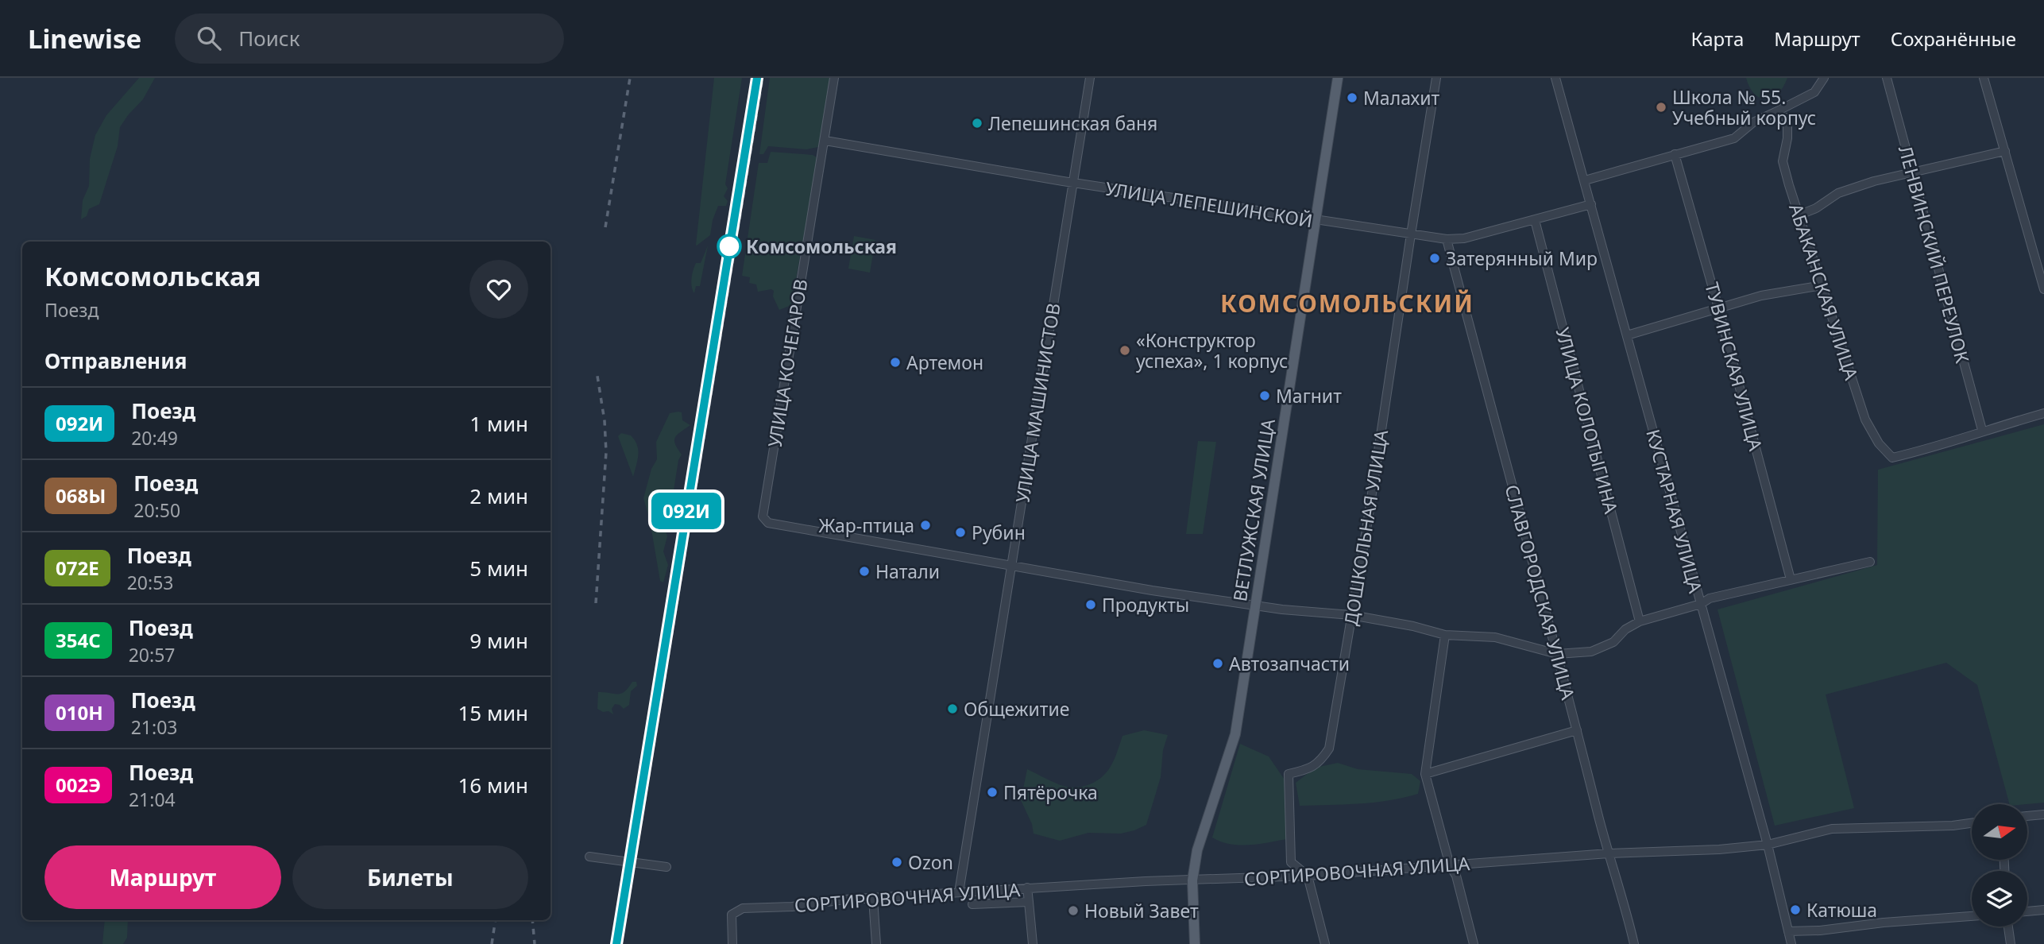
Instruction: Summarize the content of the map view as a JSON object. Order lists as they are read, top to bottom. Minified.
{"streets":{"main road":["ВЕТЛУЖСКАЯ УЛИЦА"],"street":["УЛИЦА ЛЕПЕШИНСКОЙ","ЛЕНВИНСКИЙ ПЕРЕУЛОК","АБАКАНСКАЯ УЛИЦА","УЛИЦА КОЧЕГАРОВ","ТУВИНСКАЯ УЛИЦА","УЛИЦА МАШИНИСТОВ","УЛИЦА КОЛОТЫГИНА","КУСТАРНАЯ УЛИЦА","ДОШКОЛЬНАЯ УЛИЦА","СЛАВГОРОДСКАЯ УЛИЦА","СОРТИРОВОЧНАЯ УЛИЦА"]},"crossings":[["УЛИЦА ЛЕПЕШИНСКОЙ","УЛИЦА КОЧЕГАРОВ"],["УЛИЦА ЛЕПЕШИНСКОЙ","УЛИЦА МАШИНИСТОВ"],["УЛИЦА ЛЕПЕШИНСКОЙ","УЛИЦА КОЛОТЫГИНА"],["УЛИЦА ЛЕПЕШИНСКОЙ","ВЕТЛУЖСКАЯ УЛИЦА"],["УЛИЦА ЛЕПЕШИНСКОЙ","КУСТАРНАЯ УЛИЦА"],["УЛИЦА ЛЕПЕШИНСКОЙ","ДОШКОЛЬНАЯ УЛИЦА"],["УЛИЦА ЛЕПЕШИНСКОЙ","СЛАВГОРОДСКАЯ УЛИЦА"],["ЛЕНВИНСКИЙ ПЕРЕУЛОК","АБАКАНСКАЯ УЛИЦА"],["УЛИЦА КОЧЕГАРОВ","УЛИЦА МАШИНИСТОВ"],["УЛИЦА МАШИНИСТОВ","СОРТИРОВОЧНАЯ УЛИЦА"],["ВЕТЛУЖСКАЯ УЛИЦА","СОРТИРОВОЧНАЯ УЛИЦА"],["КУСТАРНАЯ УЛИЦА","СОРТИРОВОЧНАЯ УЛИЦА"],["ДОШКОЛЬНАЯ УЛИЦА","СОРТИРОВОЧНАЯ УЛИЦА"],["СЛАВГОРОДСКАЯ УЛИЦА","СОРТИРОВОЧНАЯ УЛИЦА"]],"districts":["КОМСОМОЛЬСКИЙ"],"places":["Малахит","Школа № 55. Учебный корпус","Лепешинская баня","Комсомольская","Затерянный Мир","«Конструктор успеха», 1 корпус","Артемон","Магнит","Жар-птица","Рубин","Натали","Продукты","Автозапчасти","Общежитие","Пятёрочка","Ozon","Катюша","Новый Завет"],"north":"right","page":{"header":"Linewise","search":"Поиск","nav":["Карта","Маршрут","Сохранённые"],"on_map":"092И","heading":[["Комсомольская","Поезд"],"Отправления"],"list":[{"mark":"092И","name":"Поезд","note":"20:49","value":"1 мин"},{"mark":"068Ы","name":"Поезд","note":"20:50","value":"2 мин"},{"mark":"072Е","name":"Поезд","note":"20:53","value":"5 мин"},{"mark":"354С","name":"Поезд","note":"20:57","value":"9 мин"},{"mark":"010Н","name":"Поезд","note":"21:03","value":"15 мин"},{"mark":"002Э","name":"Поезд","note":"21:04","value":"16 мин"}],"buttons":["Маршрут","Билеты"]}}
